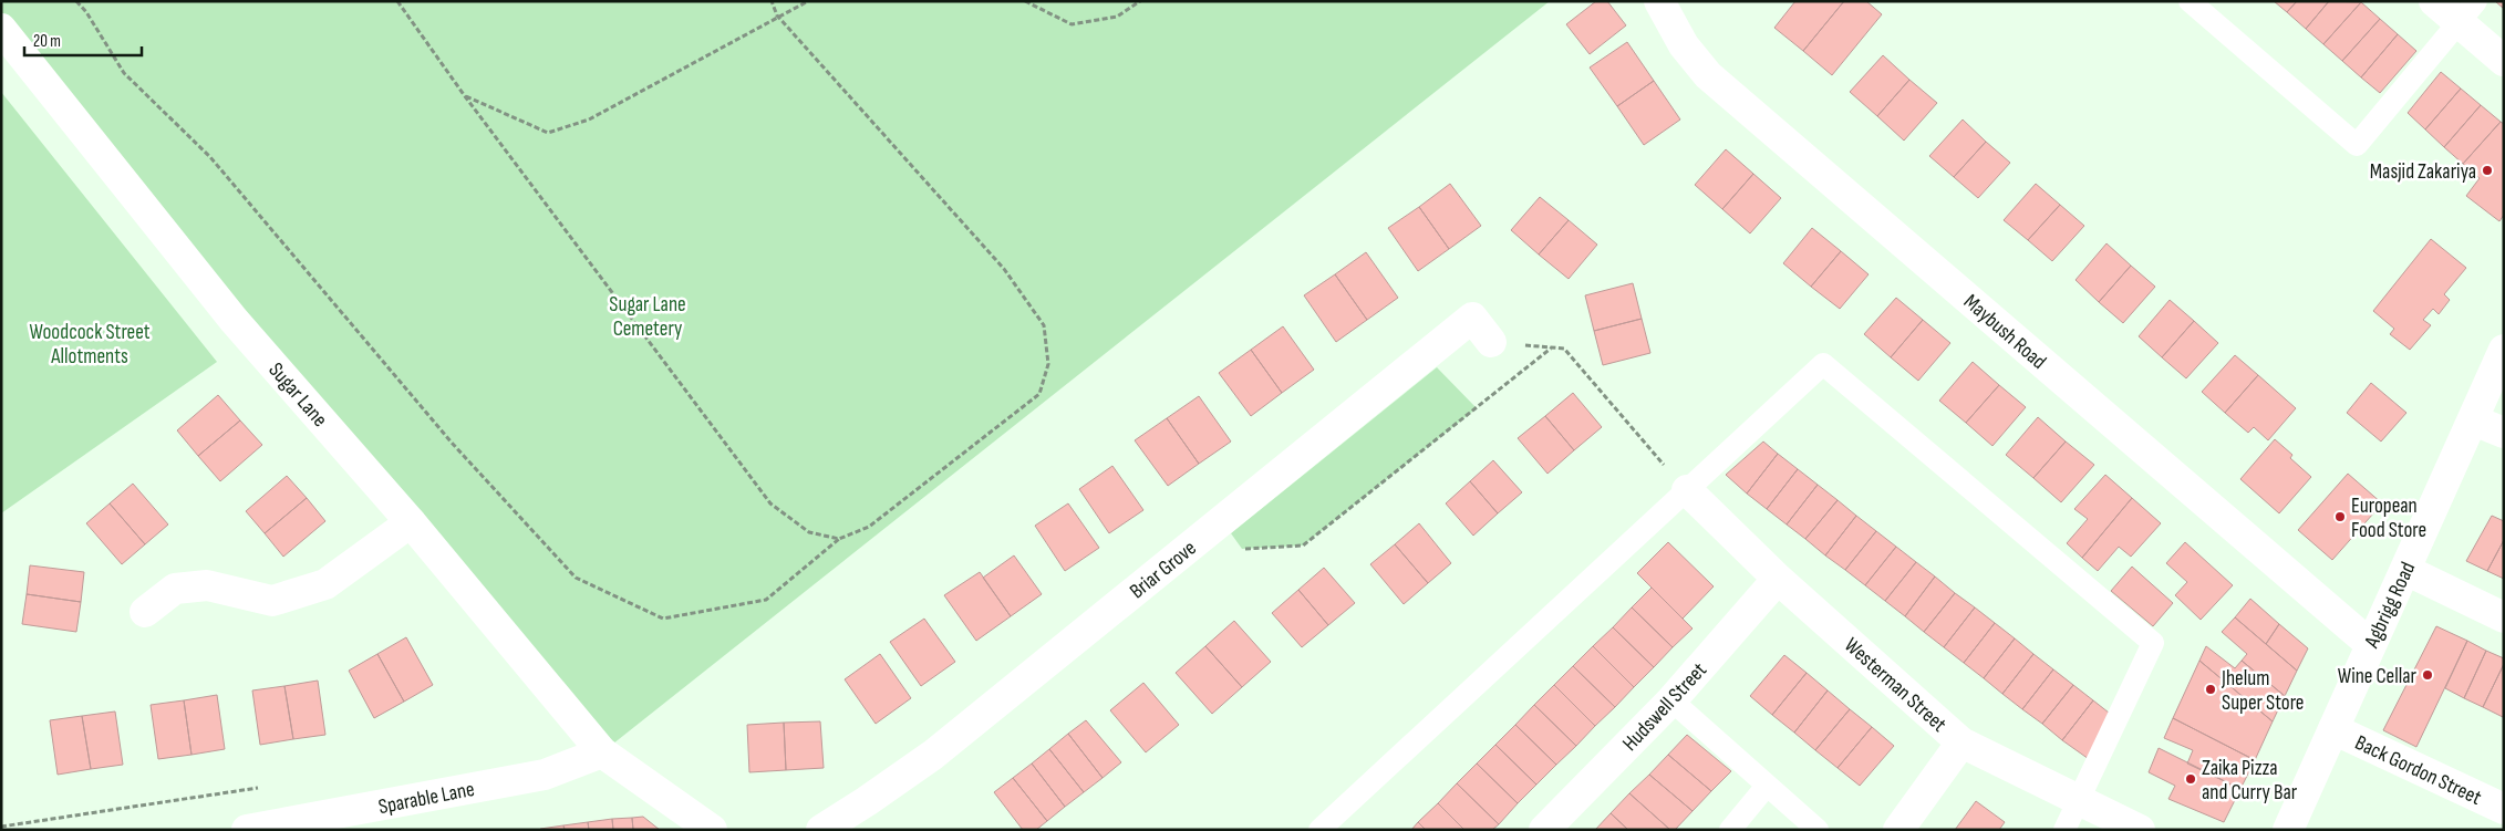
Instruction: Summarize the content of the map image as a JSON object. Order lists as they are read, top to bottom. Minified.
{"streets":{"street":["Maybush Road","Sugar Lane","Briar Grove","Agbrigg Road","Westerman Street","Hudswell Street","Back Gordon Street","Sparable Lane"]},"crossings":[["Maybush Road","Agbrigg Road"],["Sugar Lane","Sparable Lane"],["Agbrigg Road","Back Gordon Street"],["Westerman Street","Hudswell Street"]],"parks":["Sugar Lane Cemetery","Woodcock Street Allotments"],"places":["Masjid Zakariya","European Food Store","Wine Cellar","Jhelum Super Store","Zaika Pizza and Curry Bar"],"scale_bar":"20 m"}
